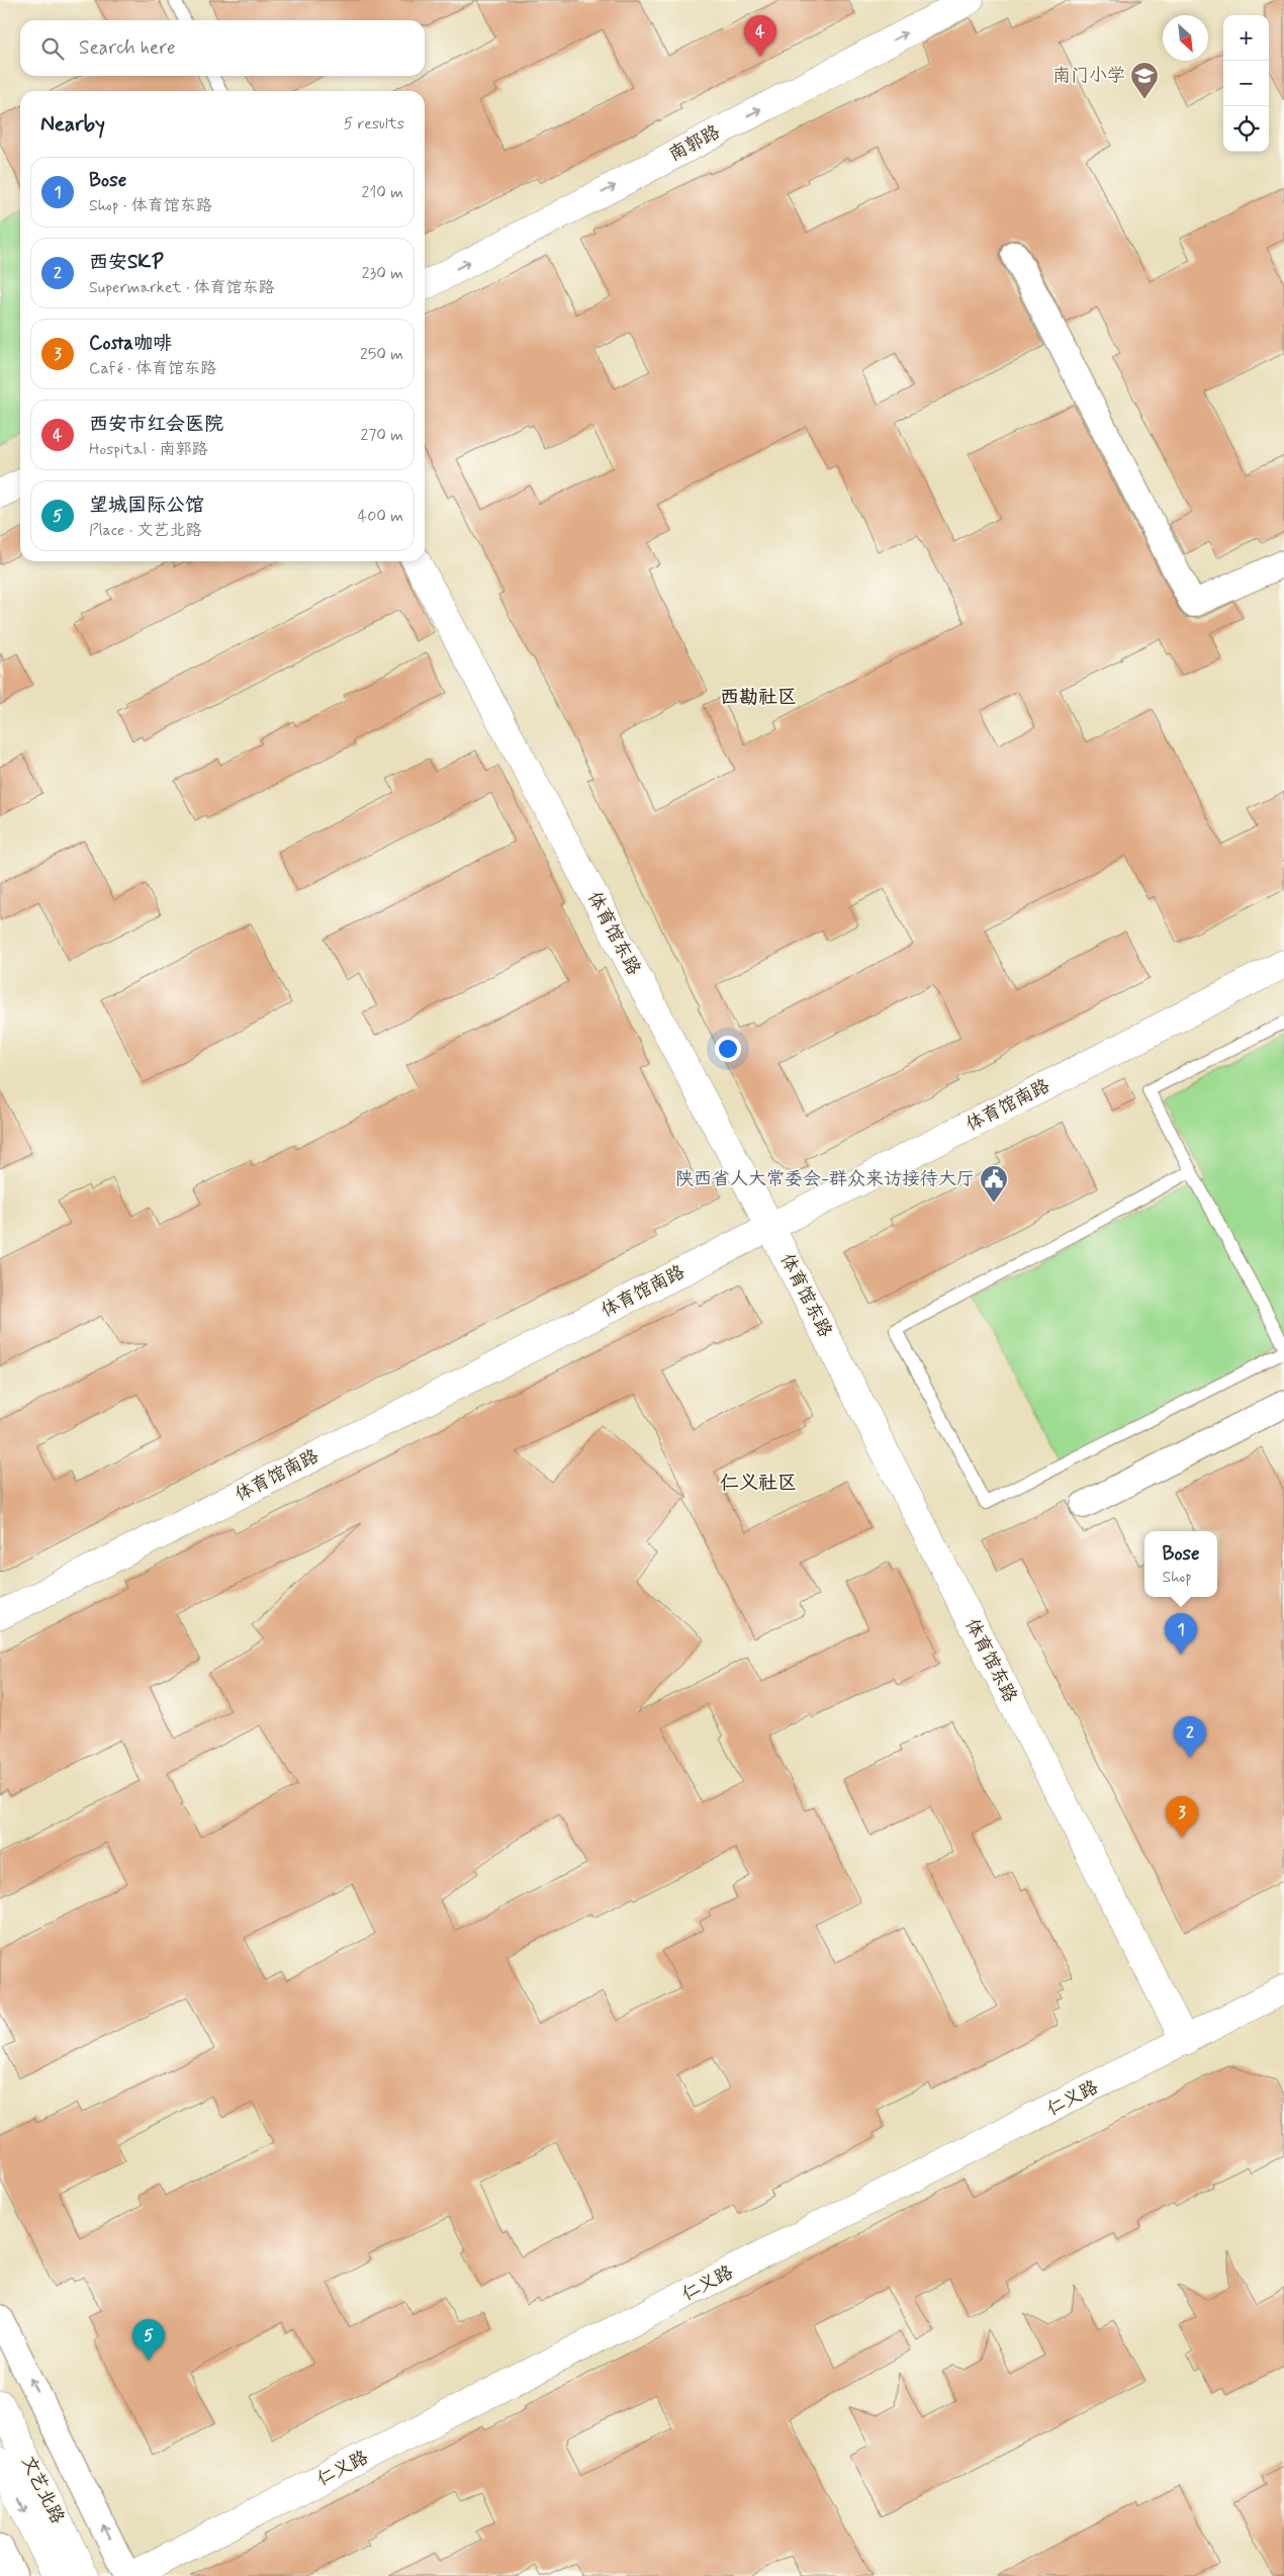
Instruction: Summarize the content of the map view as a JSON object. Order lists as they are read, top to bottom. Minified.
{"streets":{"street":["南郭路","体育馆东路","体育馆南路","仁义路","文艺北路"]},"crossings":[["体育馆东路","体育馆南路"],["体育馆东路","仁义路"]],"one_way":["南郭路"],"districts":["西勘社区","仁义社区"],"places":{"school or university":["南门小学"],"public building":["陕西省人大常委会-群众来访接待大厅"]},"north":"bottom right","page":{"map_buttons":["+","−"],"pins":["4","1","2","3","5"],"search":"Search here","heading":["Nearby","5 results"],"list":[{"mark":"1","name":"Bose","note":"Shop · 体育馆东路","value":"210 m"},{"mark":"2","name":"西安SKP","note":"Supermarket · 体育馆东路","value":"230 m"},{"mark":"3","name":"Costa咖啡","note":"Café · 体育馆东路","value":"250 m"},{"mark":"4","name":"西安市红会医院","note":"Hospital · 南郭路","value":"270 m"},{"mark":"5","name":"望城国际公馆","note":"Place · 文艺北路","value":"400 m"}],"popup":["Bose","Shop"]}}
